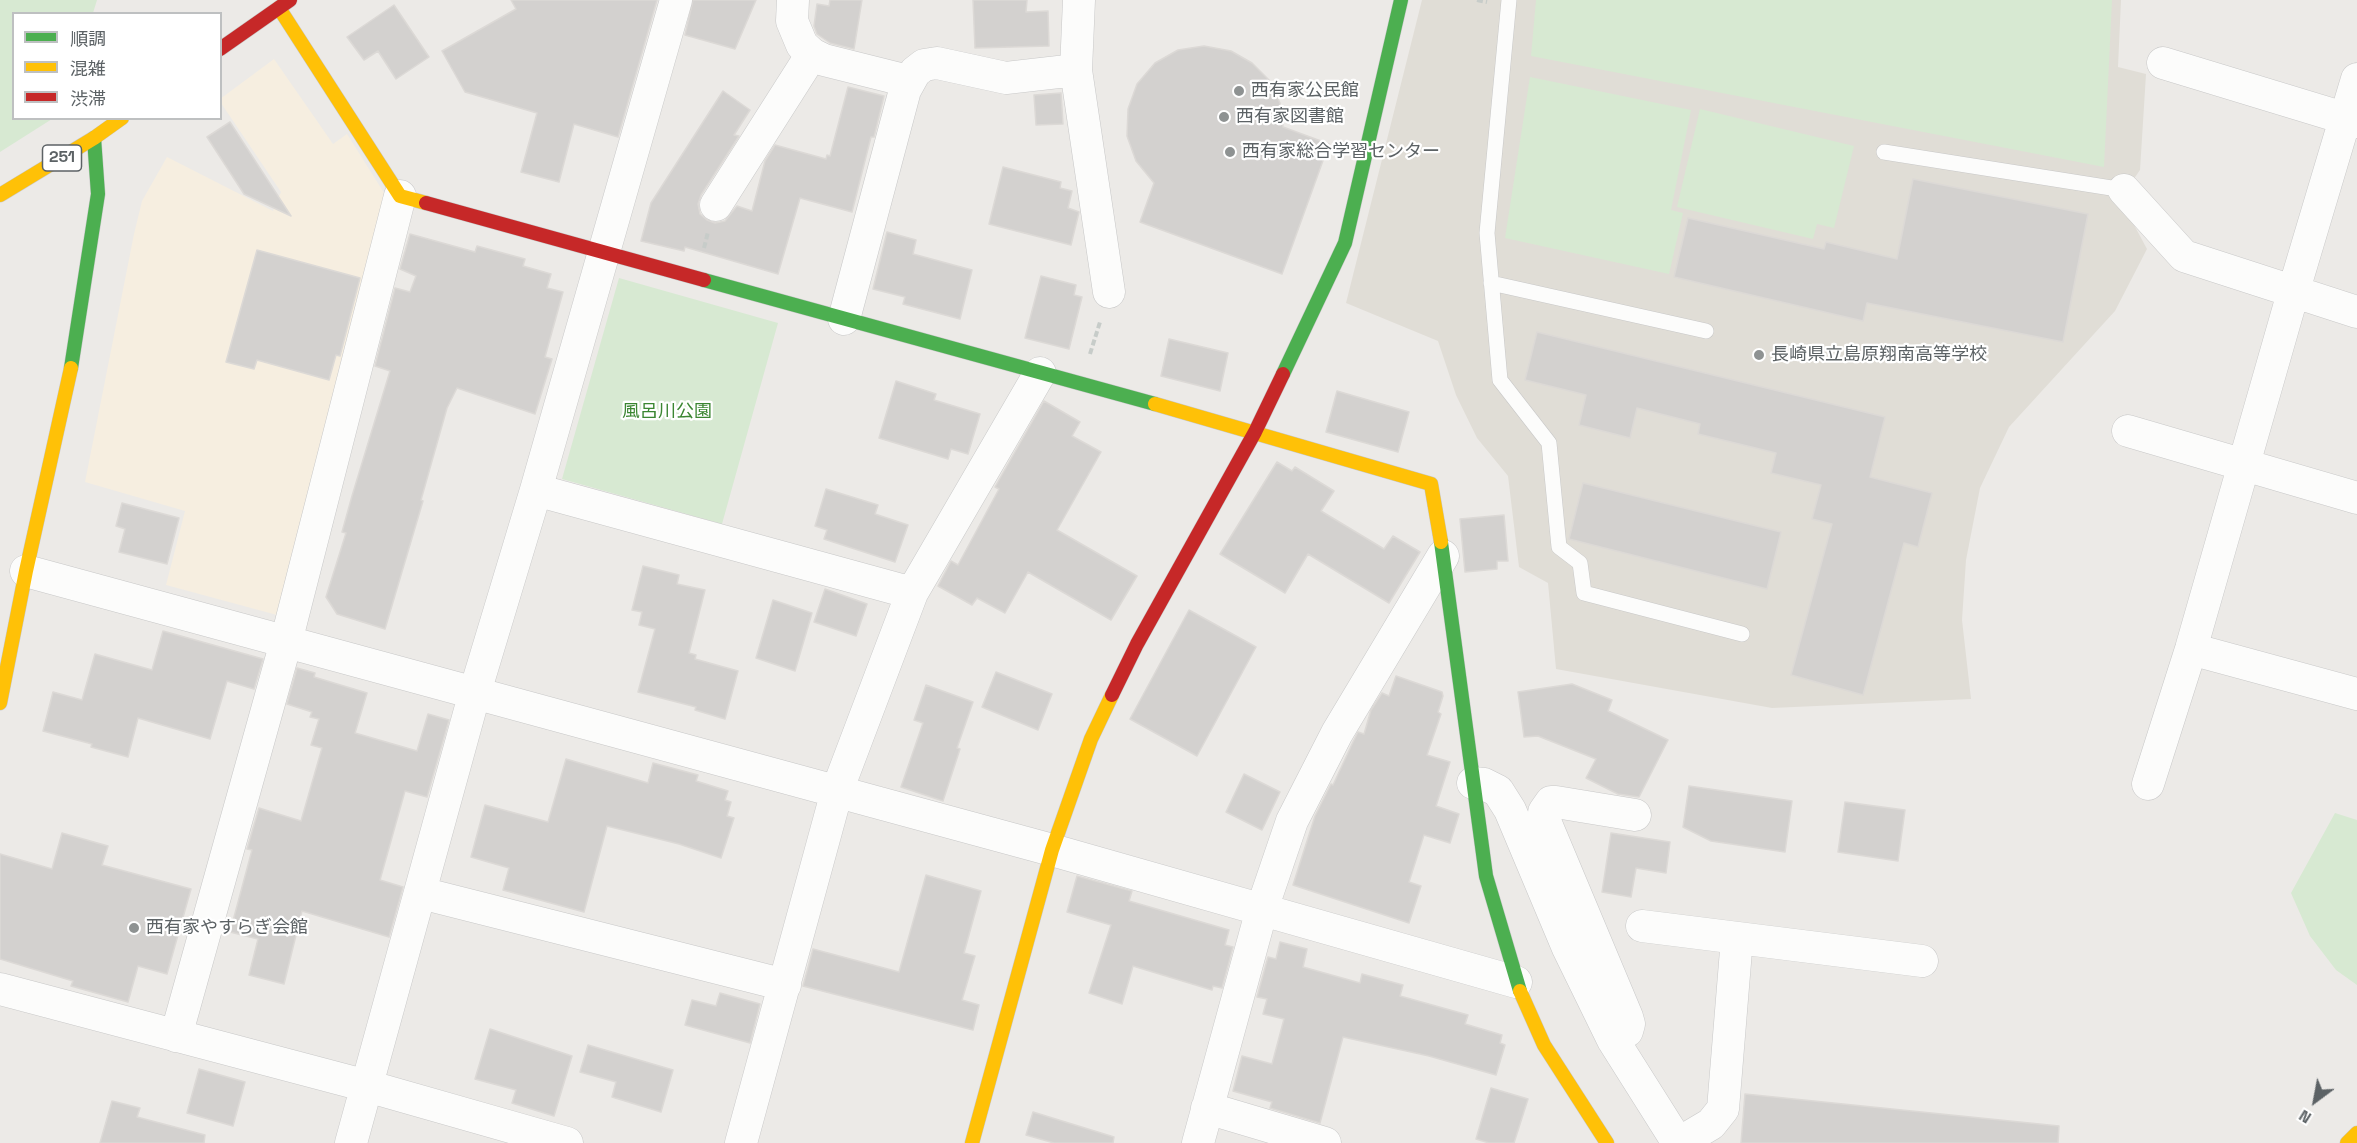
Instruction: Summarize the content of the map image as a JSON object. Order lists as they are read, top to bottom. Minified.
{"streets":{"main road":["251"]},"parks":["風呂川公園"],"places":["西有家公民館","西有家図書館","西有家総合学習センター","長崎県立島原翔南高等学校","西有家やすらぎ会館"],"legend":["順調","混雑","渋滞"],"north":"bottom left"}
